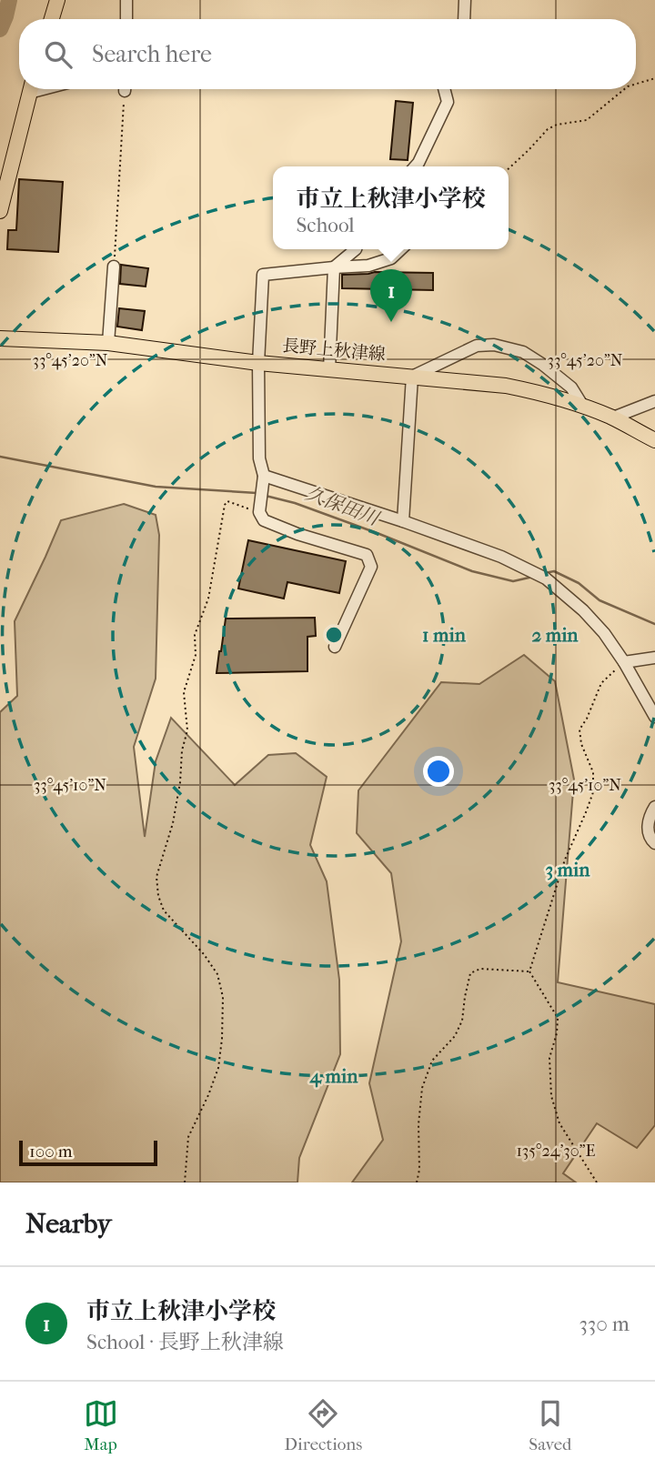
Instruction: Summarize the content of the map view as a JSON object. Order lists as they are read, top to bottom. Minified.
{"streets":{"main road":["長野上秋津線"]},"water":["久保田川"],"scale_bar":"100 m","page":{"search":"Search here","popup":["市立上秋津小学校","School"],"pins":"1","scale":"100 m","heading":"Nearby","list":[{"mark":"1","name":"市立上秋津小学校","note":"School · 長野上秋津線","value":"330 m"}],"nav":["Map","Directions","Saved"]},"coordinates":["33°45'20\"N","33°45'10\"N","135°24'30\"E"],"rings":["1 min","2 min","3 min","4 min"]}
